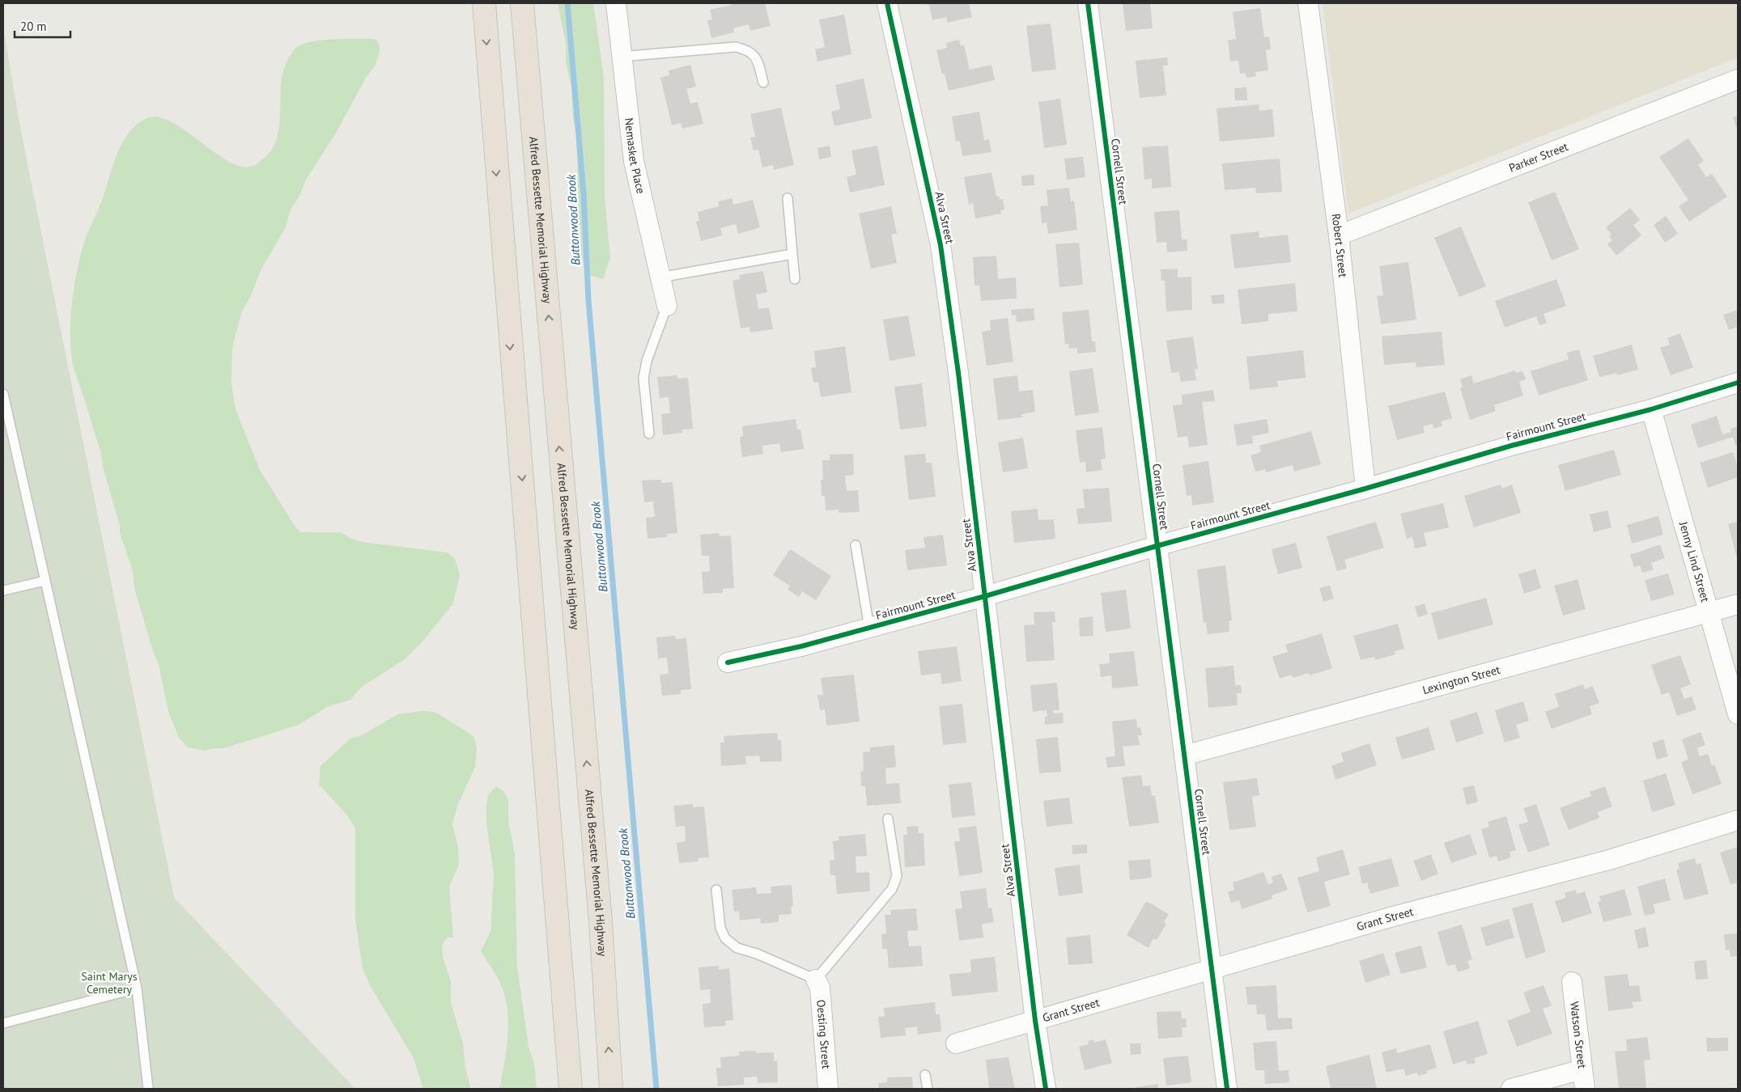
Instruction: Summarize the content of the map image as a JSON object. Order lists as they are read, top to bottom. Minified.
{"streets":{"highway":["Alfred Bessette Memorial Highway"],"street":["Nemasket Place","Parker Street","Cornell Street","Alva Street","Robert Street","Fairmount Street","Jenny Lind Street","Lexington Street","Grant Street","Oesting Street","Watson Street"]},"crossings":[["Parker Street","Robert Street"],["Cornell Street","Fairmount Street"],["Cornell Street","Lexington Street"],["Cornell Street","Grant Street"],["Alva Street","Fairmount Street"],["Alva Street","Grant Street"],["Robert Street","Fairmount Street"],["Fairmount Street","Jenny Lind Street"],["Jenny Lind Street","Lexington Street"]],"water":["Buttonwood Brook"],"parks":["Saint Marys Cemetery"],"scale_bar":"20 m"}
